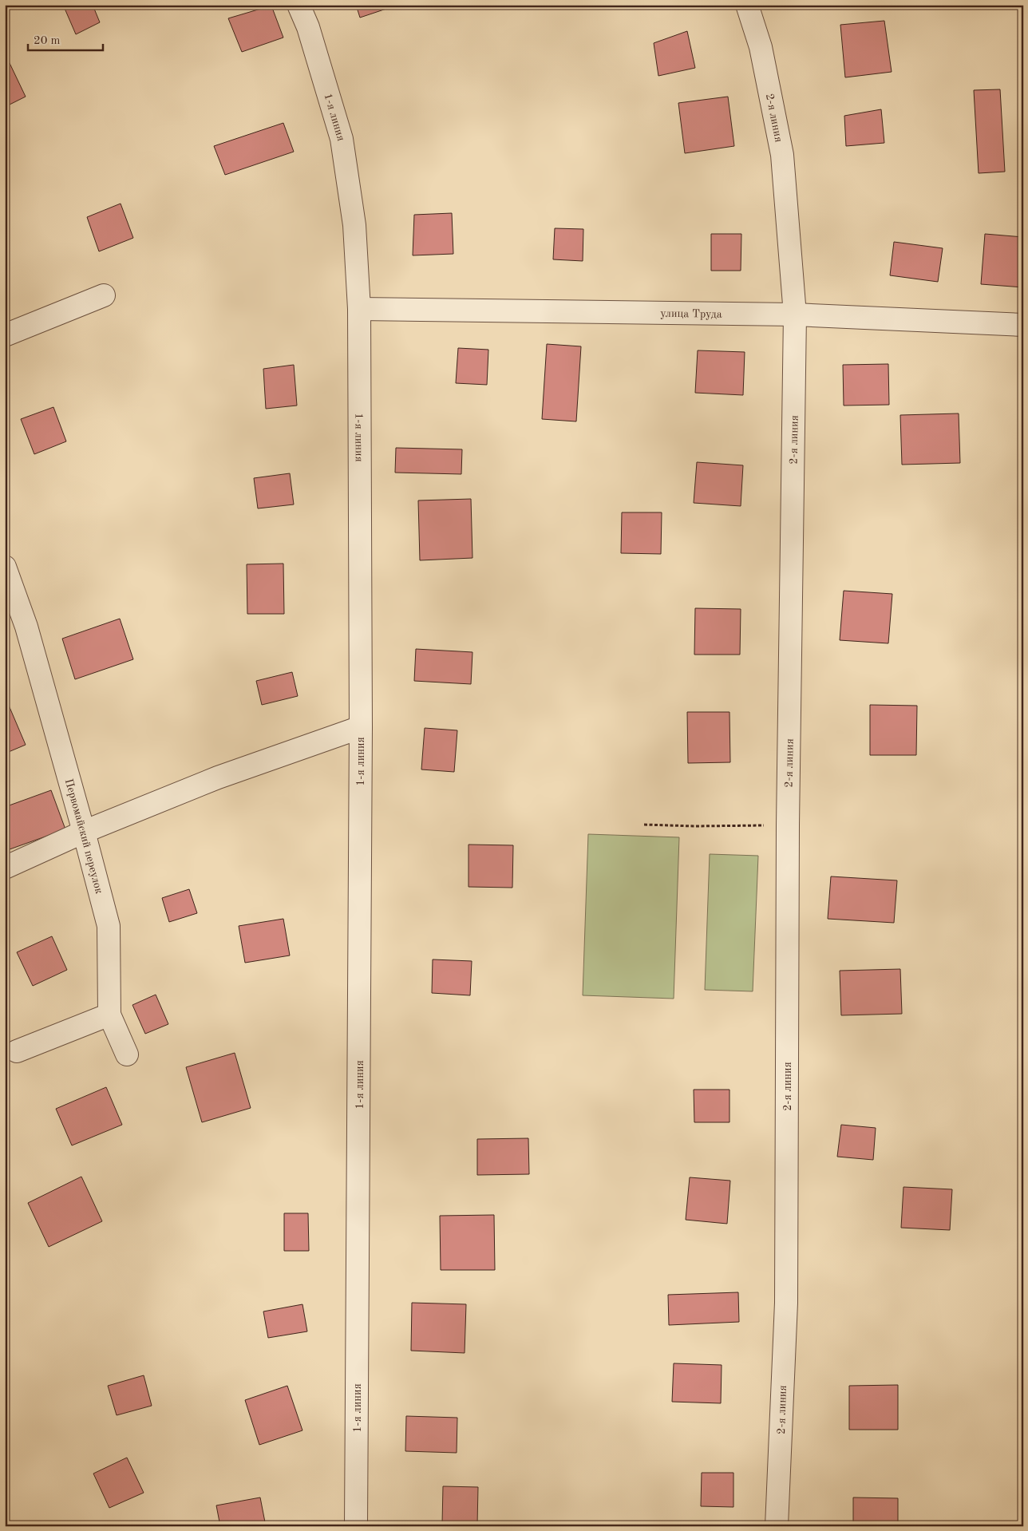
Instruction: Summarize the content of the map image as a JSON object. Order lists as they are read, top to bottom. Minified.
{"streets":{"street":["1-я линия","2-я линия","улица Труда","Первомайский переулок"]},"crossings":[["1-я линия","улица Труда"],["2-я линия","улица Труда"]],"scale_bar":"20 m"}
